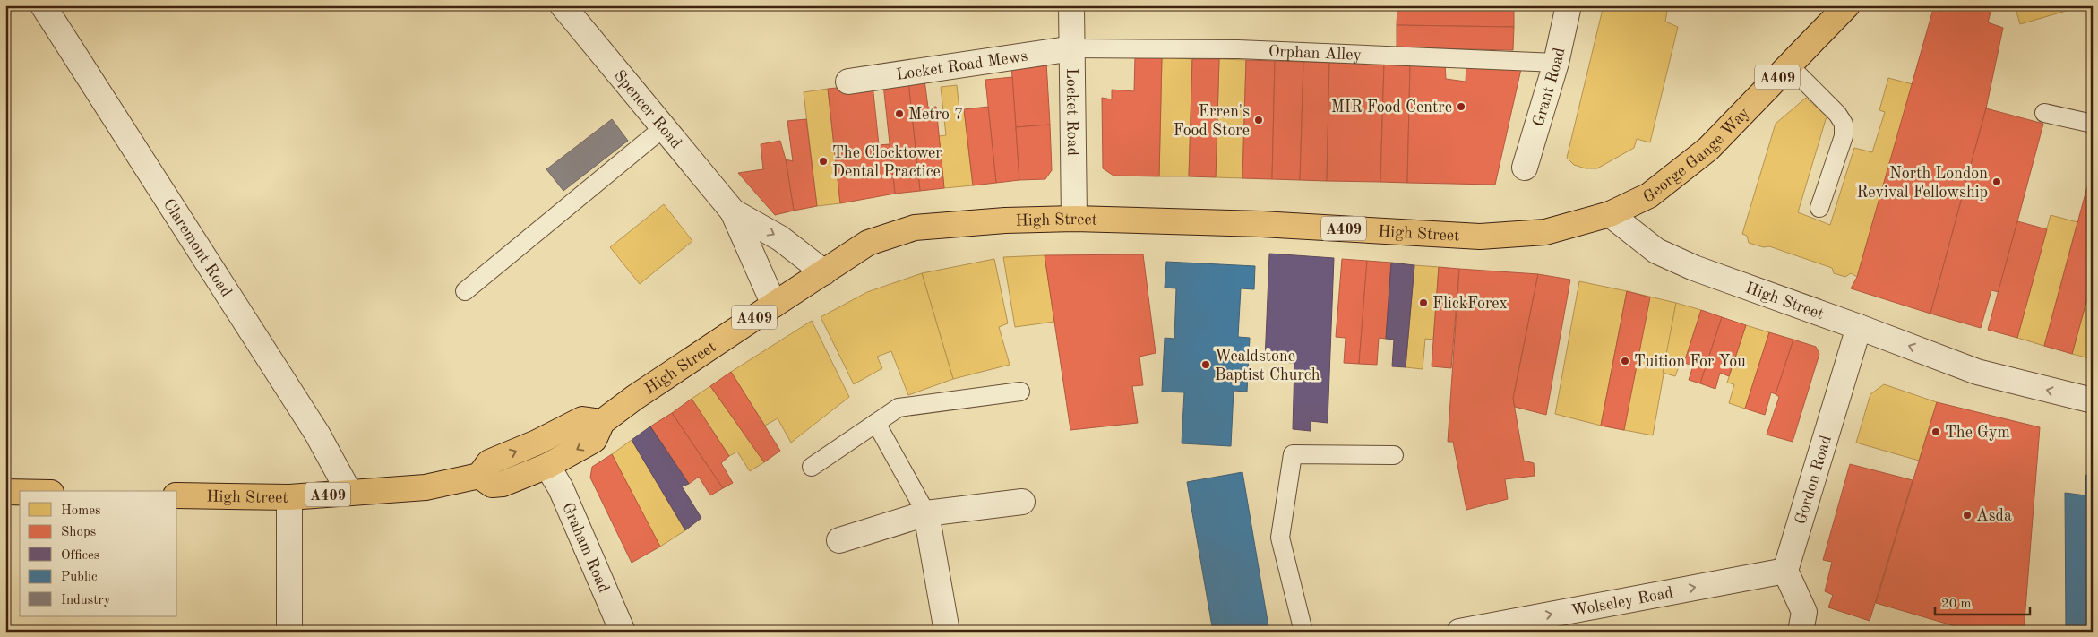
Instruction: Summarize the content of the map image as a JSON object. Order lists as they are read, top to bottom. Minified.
{"streets":{"main road":["A409","George Gange Way","High Street"],"street":["Locket Road Mews","Grant Road","Spencer Road","Locket Road","Claremont Road","Gordon Road","Graham Road","Wolseley Road"],"lane":["Orphan Alley"]},"crossings":[["Orphan Alley","Locket Road Mews"],["Orphan Alley","Grant Road"],["Orphan Alley","Locket Road"],["Locket Road Mews","Locket Road"],["Spencer Road","High Street"],["Locket Road","High Street"],["George Gange Way","High Street"],["High Street","Claremont Road"],["High Street","Gordon Road"],["High Street","Graham Road"],["Gordon Road","Wolseley Road"]],"one_way":["Wolseley Road"],"places":["MIR Food Centre","Metro 7","Erren's Food Store","The Clocktower Dental Practice","North London Revival Fellowship","FlickForex","Tuition For You","Wealdstone Baptist Church","The Gym","Asda"],"legend":["Homes","Shops","Offices","Public","Industry"],"scale_bar":"20 m"}
